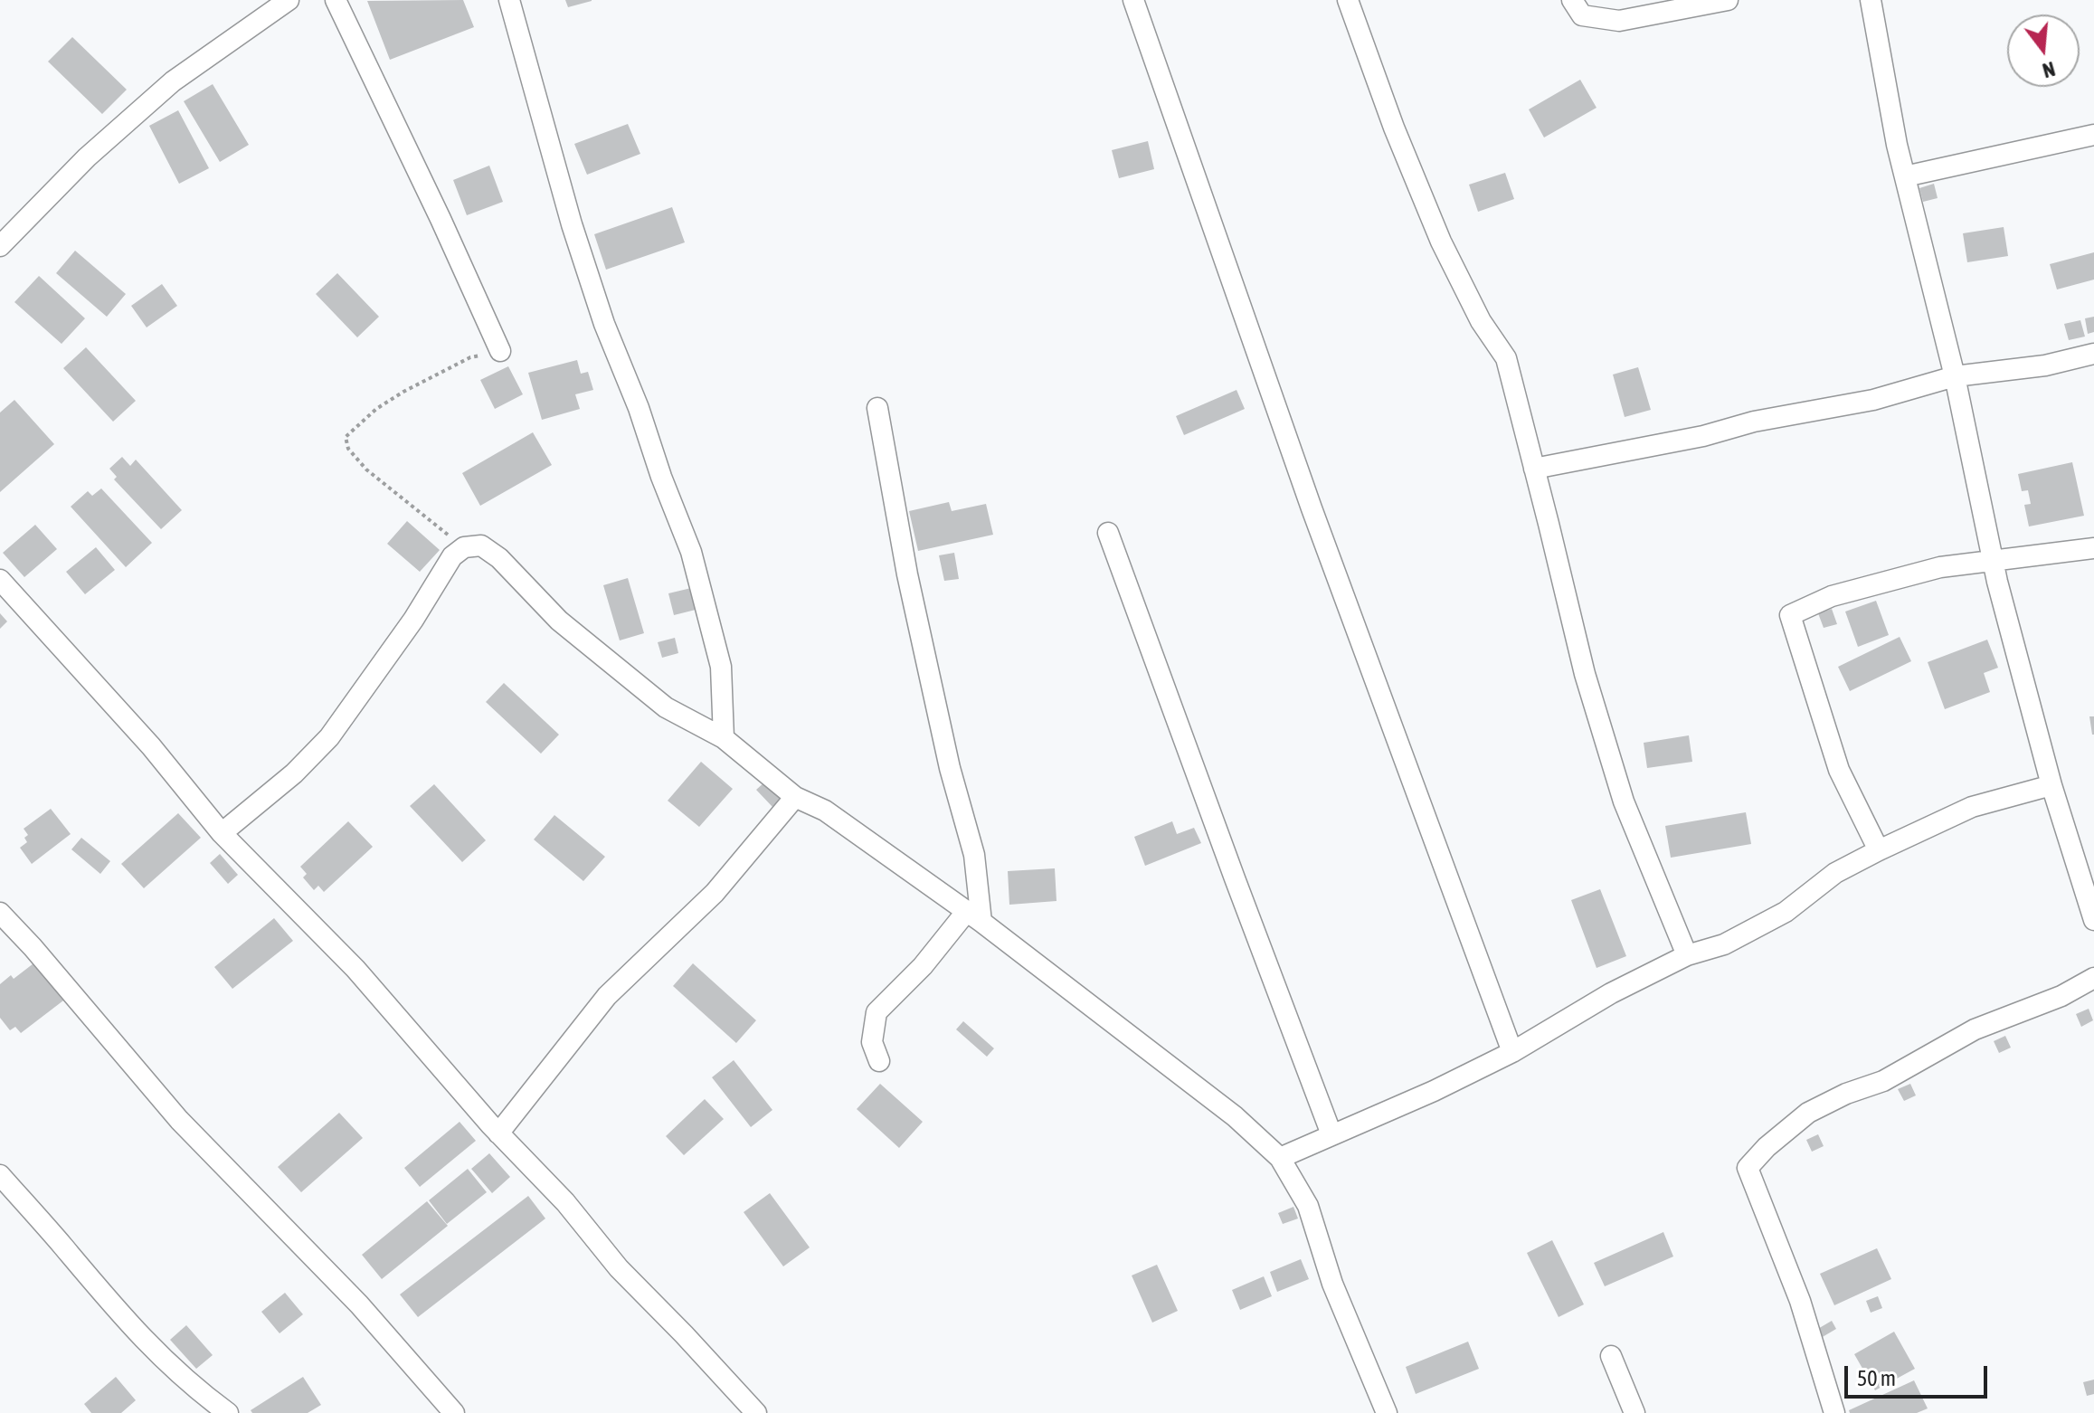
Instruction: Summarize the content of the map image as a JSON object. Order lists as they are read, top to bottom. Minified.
{"scale_bar":"50 m","north":"bottom"}
